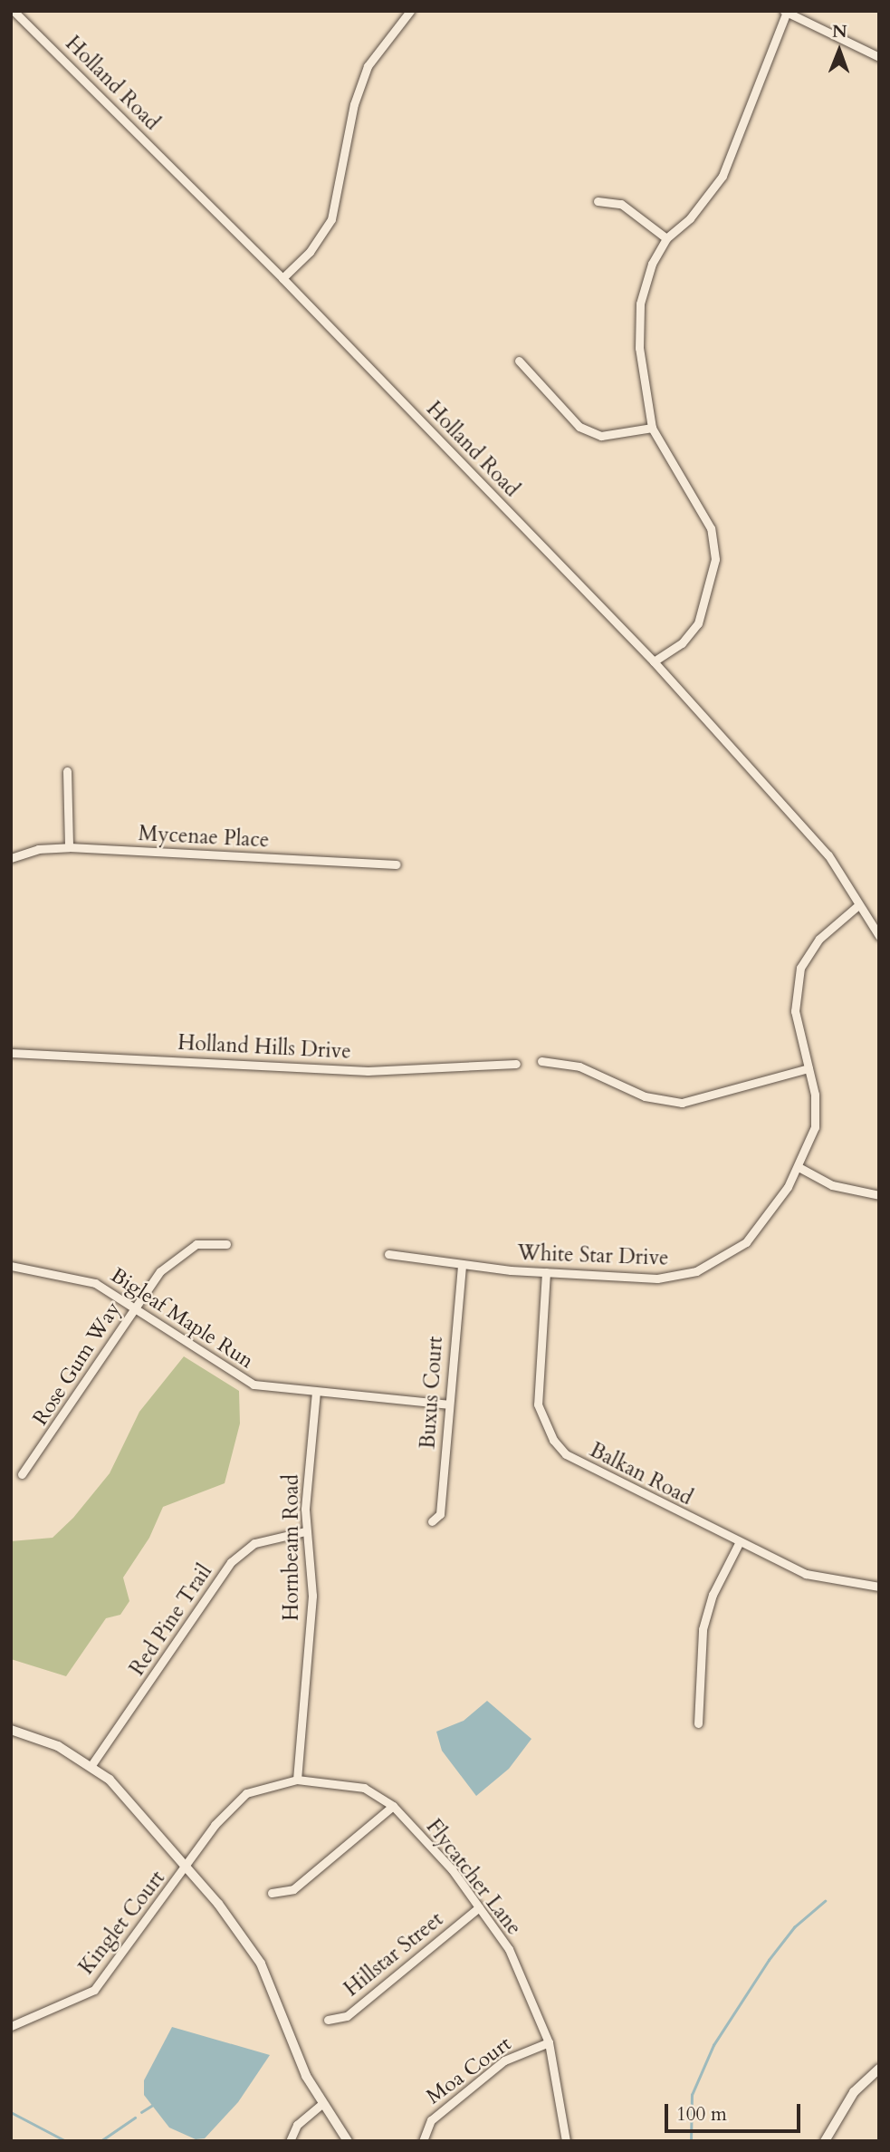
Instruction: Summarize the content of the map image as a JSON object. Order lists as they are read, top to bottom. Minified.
{"streets":{"street":["Holland Road","Mycenae Place","Holland Hills Drive","White Star Drive","Bigleaf Maple Run","Rose Gum Way","Buxus Court","Balkan Road","Hornbeam Road","Red Pine Trail","Flycatcher Lane","Kinglet Court","Hillstar Street","Moa Court"]},"crossings":[["Holland Road","White Star Drive"],["White Star Drive","Buxus Court"],["White Star Drive","Balkan Road"],["Bigleaf Maple Run","Rose Gum Way"],["Bigleaf Maple Run","Buxus Court"],["Bigleaf Maple Run","Hornbeam Road"],["Hornbeam Road","Red Pine Trail"],["Hornbeam Road","Flycatcher Lane"],["Flycatcher Lane","Kinglet Court"],["Flycatcher Lane","Hillstar Street"],["Flycatcher Lane","Moa Court"]],"scale_bar":"100 m","north":"top"}
